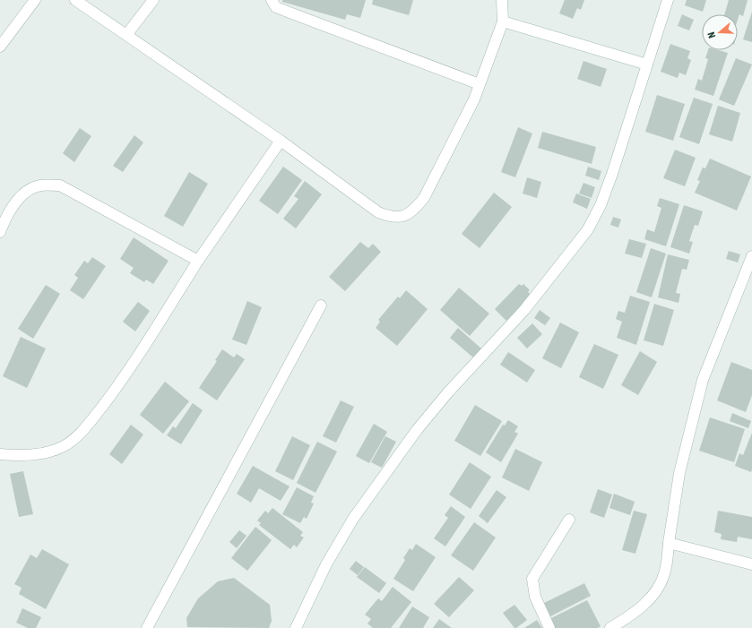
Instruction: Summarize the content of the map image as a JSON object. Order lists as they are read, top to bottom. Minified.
{"north":"left"}
